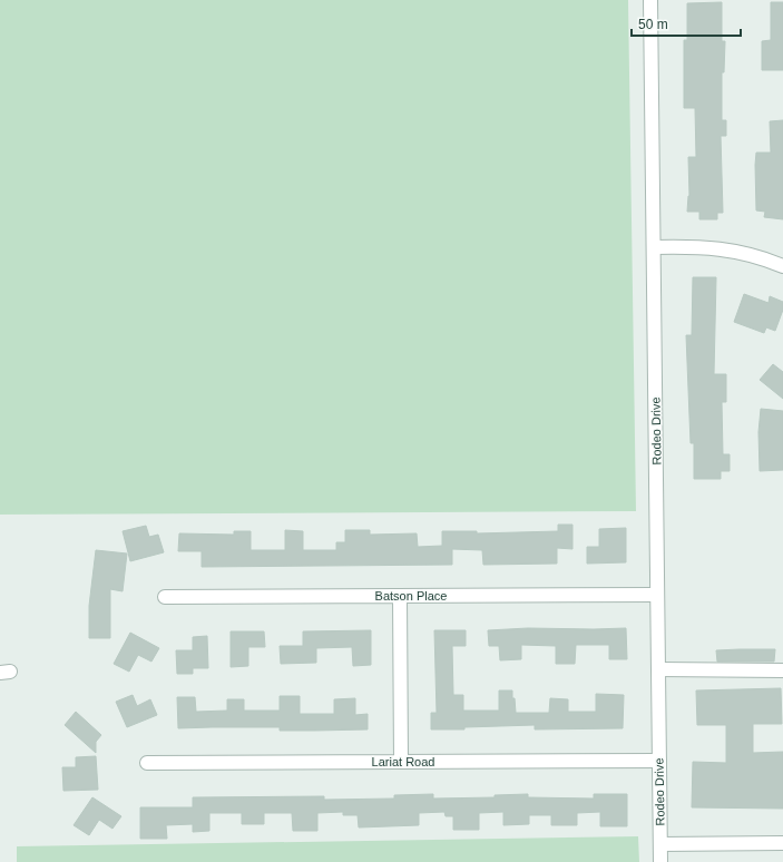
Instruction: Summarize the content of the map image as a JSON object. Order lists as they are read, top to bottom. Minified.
{"streets":{"street":["Rodeo Drive","Batson Place","Lariat Road"]},"crossings":[["Rodeo Drive","Batson Place"],["Rodeo Drive","Lariat Road"]],"scale_bar":"50 m"}
